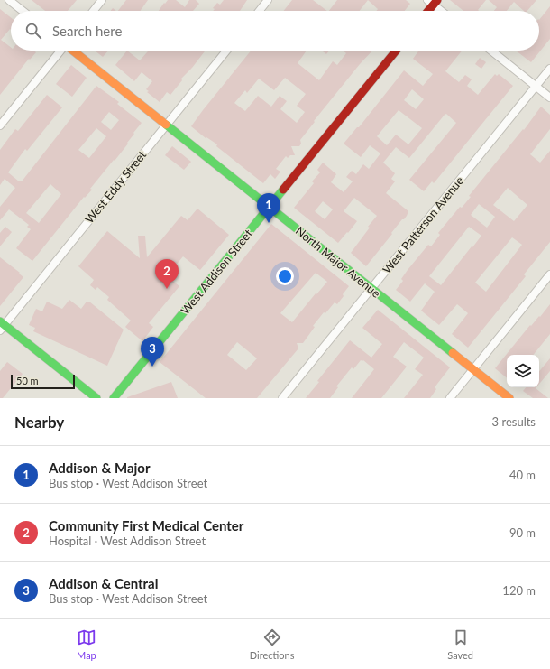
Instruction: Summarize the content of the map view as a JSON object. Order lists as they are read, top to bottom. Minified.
{"streets":{"street":["West Eddy Street","West Patterson Avenue","North Major Avenue","West Addison Street"]},"crossings":[["West Eddy Street","North Major Avenue"],["West Patterson Avenue","North Major Avenue"],["North Major Avenue","West Addison Street"]],"scale_bar":"50 m","page":{"search":"Search here","pins":["1","2","3"],"scale":"50 m","heading":["Nearby","3 results"],"list":[{"mark":"1","name":"Addison & Major","note":"Bus stop · West Addison Street","value":"40 m"},{"mark":"2","name":"Community First Medical Center","note":"Hospital · West Addison Street","value":"90 m"},{"mark":"3","name":"Addison & Central","note":"Bus stop · West Addison Street","value":"120 m"}],"nav":["Map","Directions","Saved"]}}
